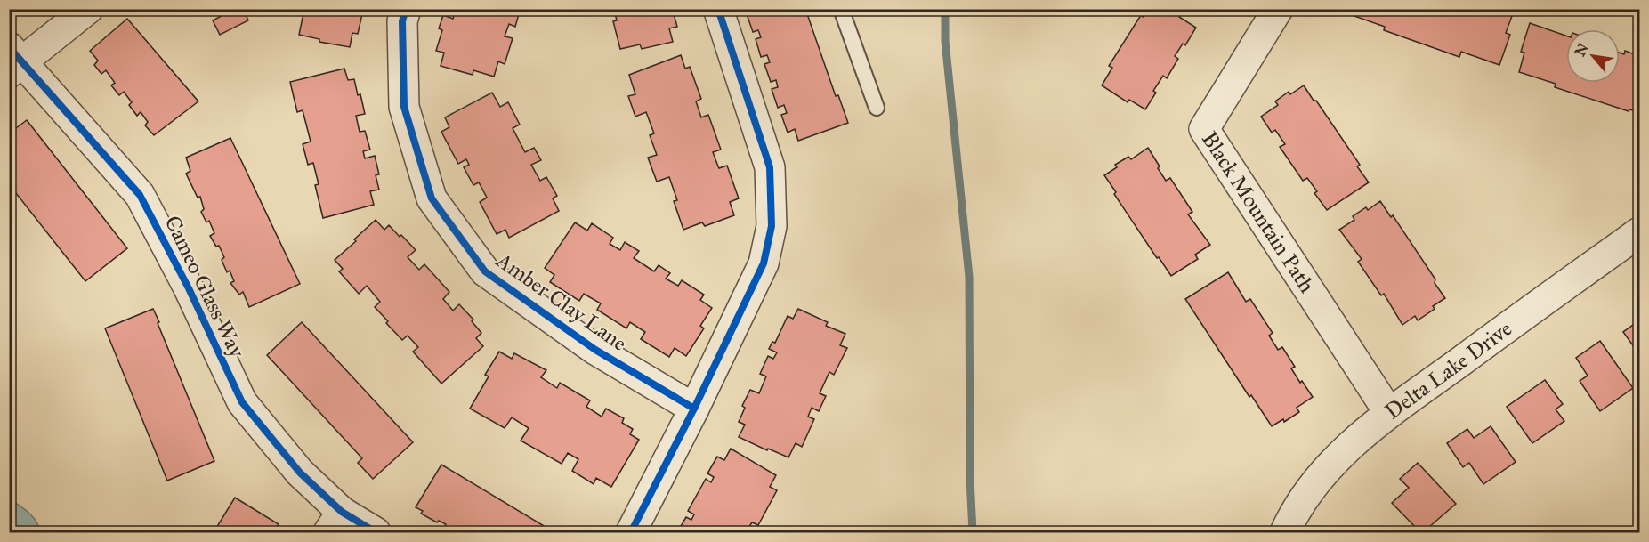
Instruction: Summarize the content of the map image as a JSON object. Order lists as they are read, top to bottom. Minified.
{"streets":{"street":["Black Mountain Path","Cameo Glass Way","Amber Clay Lane","Delta Lake Drive"]},"crossings":[["Black Mountain Path","Delta Lake Drive"]],"north":"top left"}
